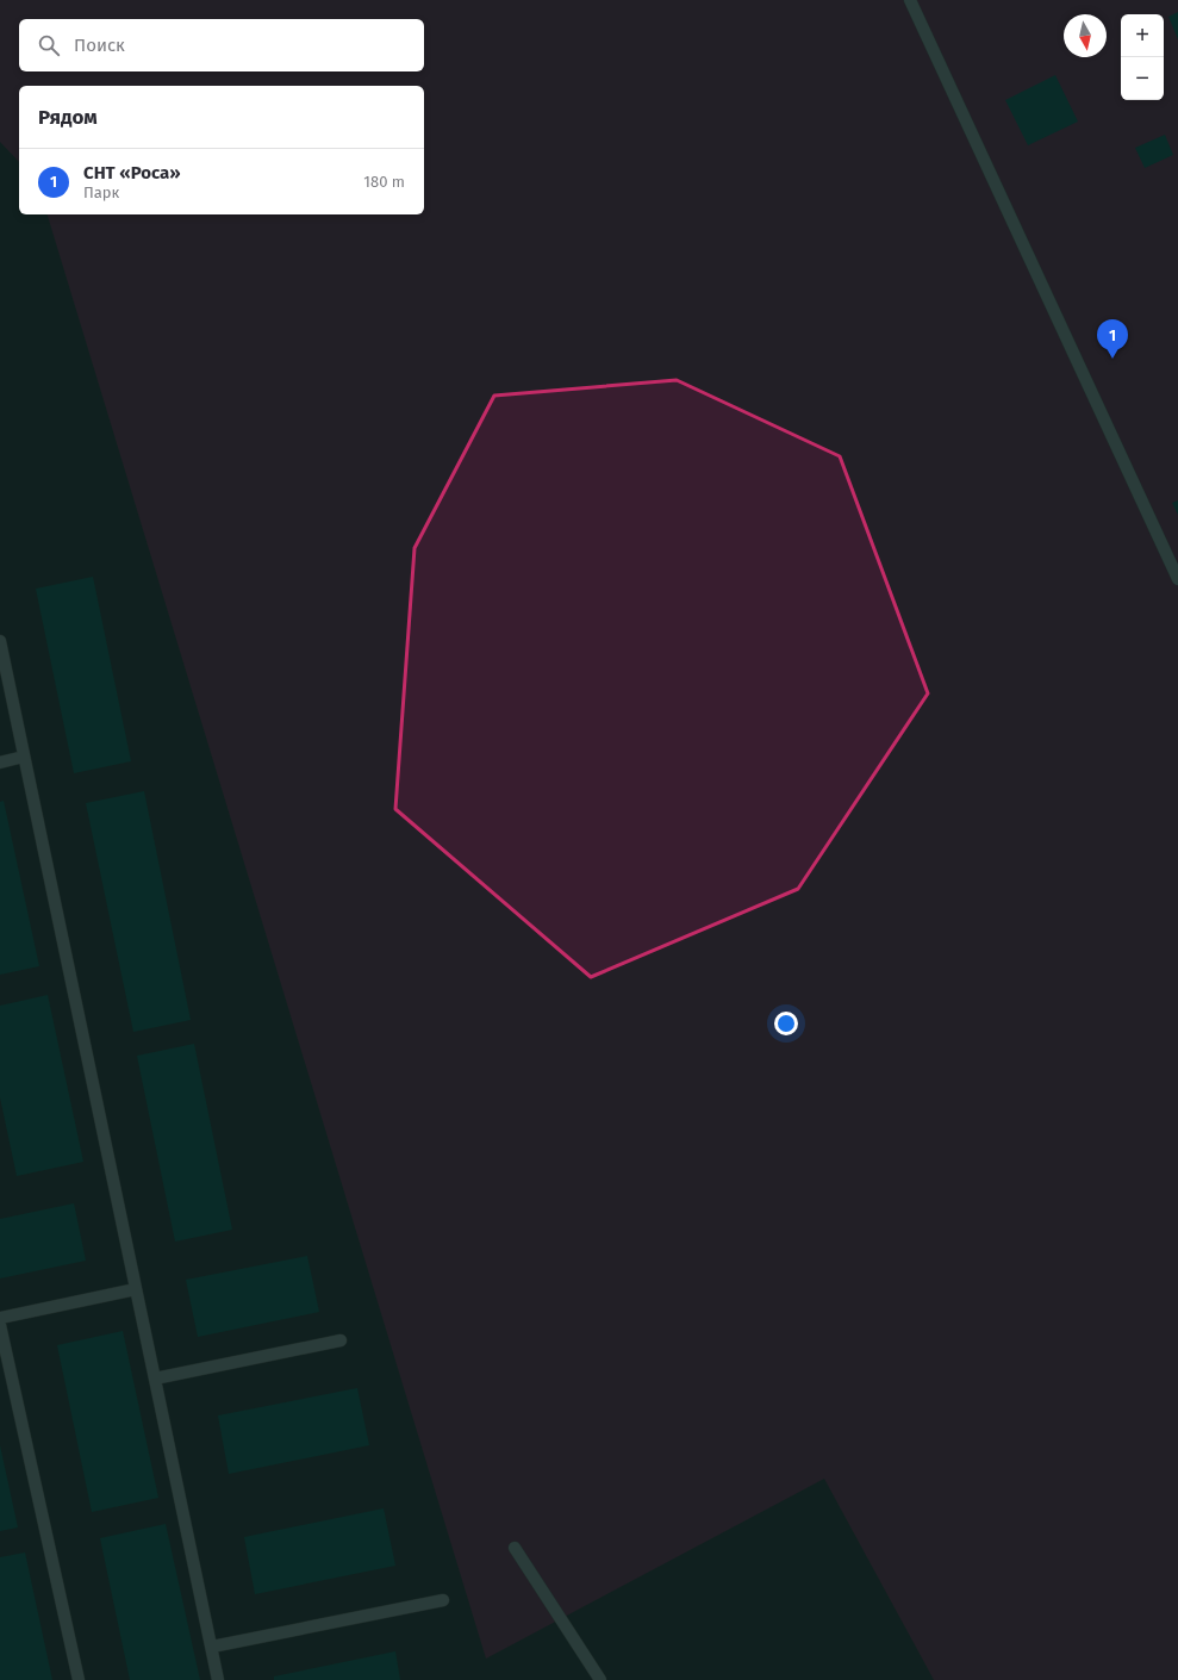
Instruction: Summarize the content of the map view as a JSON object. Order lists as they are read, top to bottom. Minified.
{"north":"bottom","page":{"map_buttons":["+","−"],"search":"Поиск","heading":"Рядом","list":[{"mark":"1","name":"СНТ «Роса»","note":"Парк","value":"180 m"}],"pins":"1"}}
